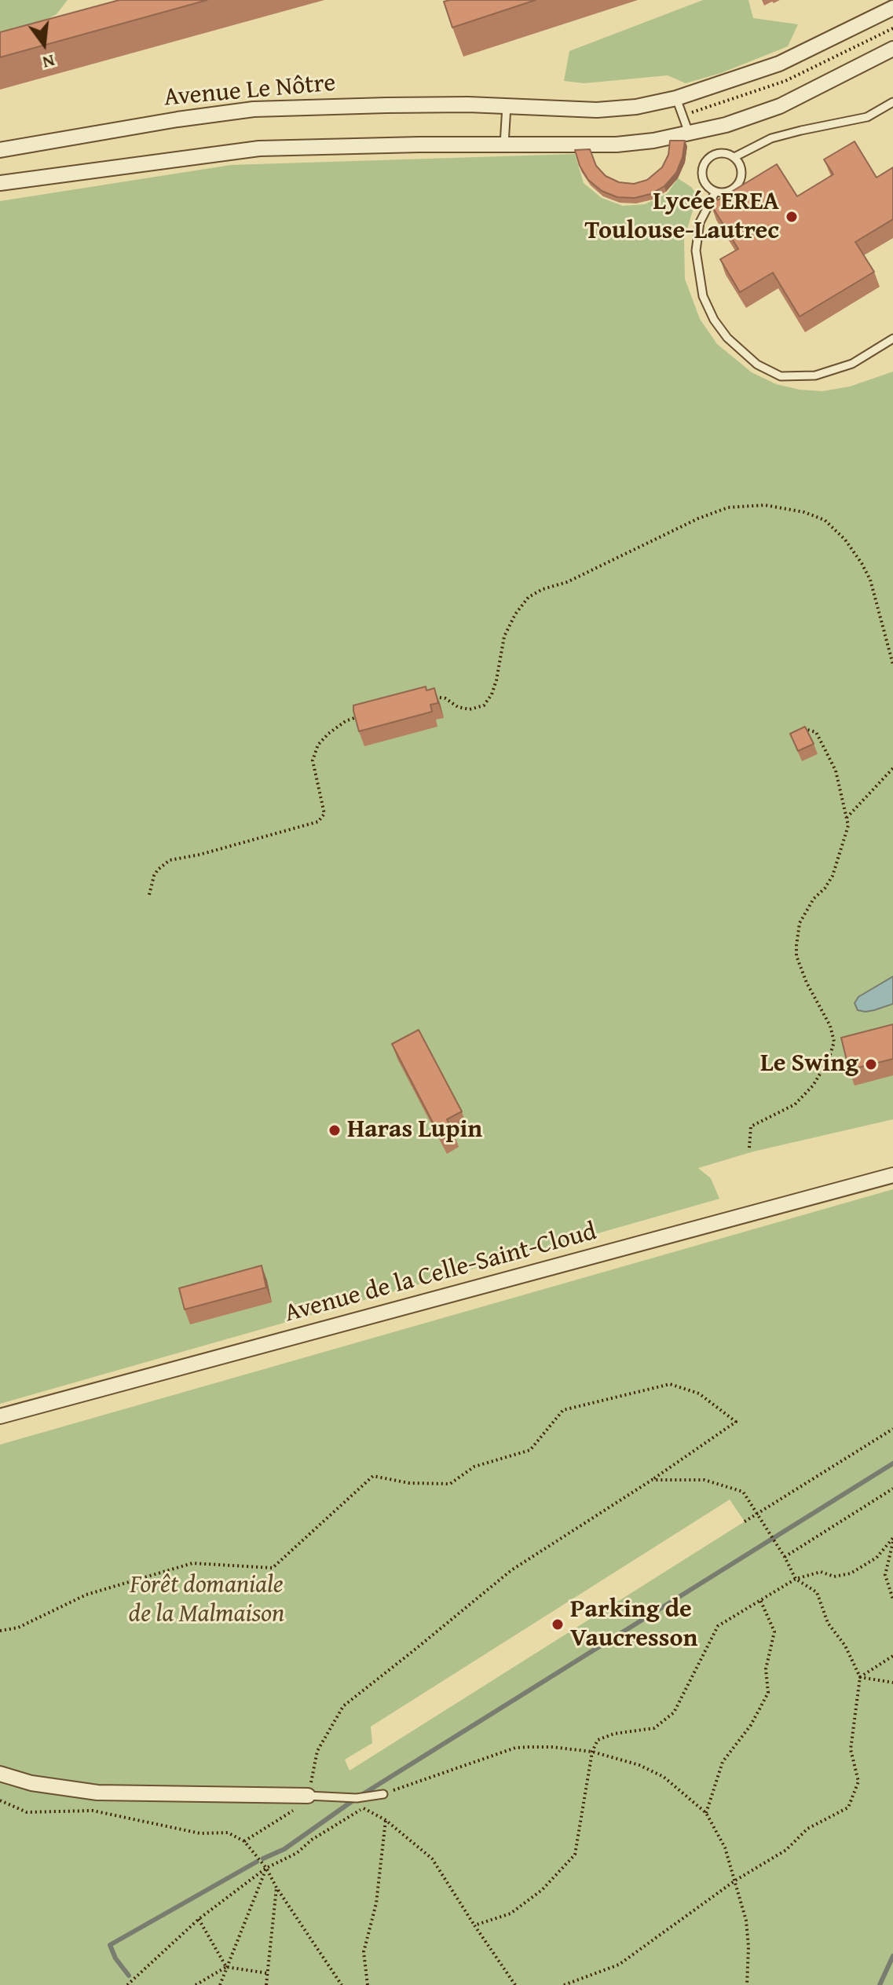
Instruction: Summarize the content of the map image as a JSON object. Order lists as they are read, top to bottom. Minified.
{"streets":{"street":["Avenue Le Nôtre","Avenue de la Celle-Saint-Cloud"]},"parks":["Forêt domaniale de la Malmaison"],"places":["Lycée EREA Toulouse-Lautrec","Le Swing","Haras Lupin","Parking de Vaucresson"],"north":"bottom"}
